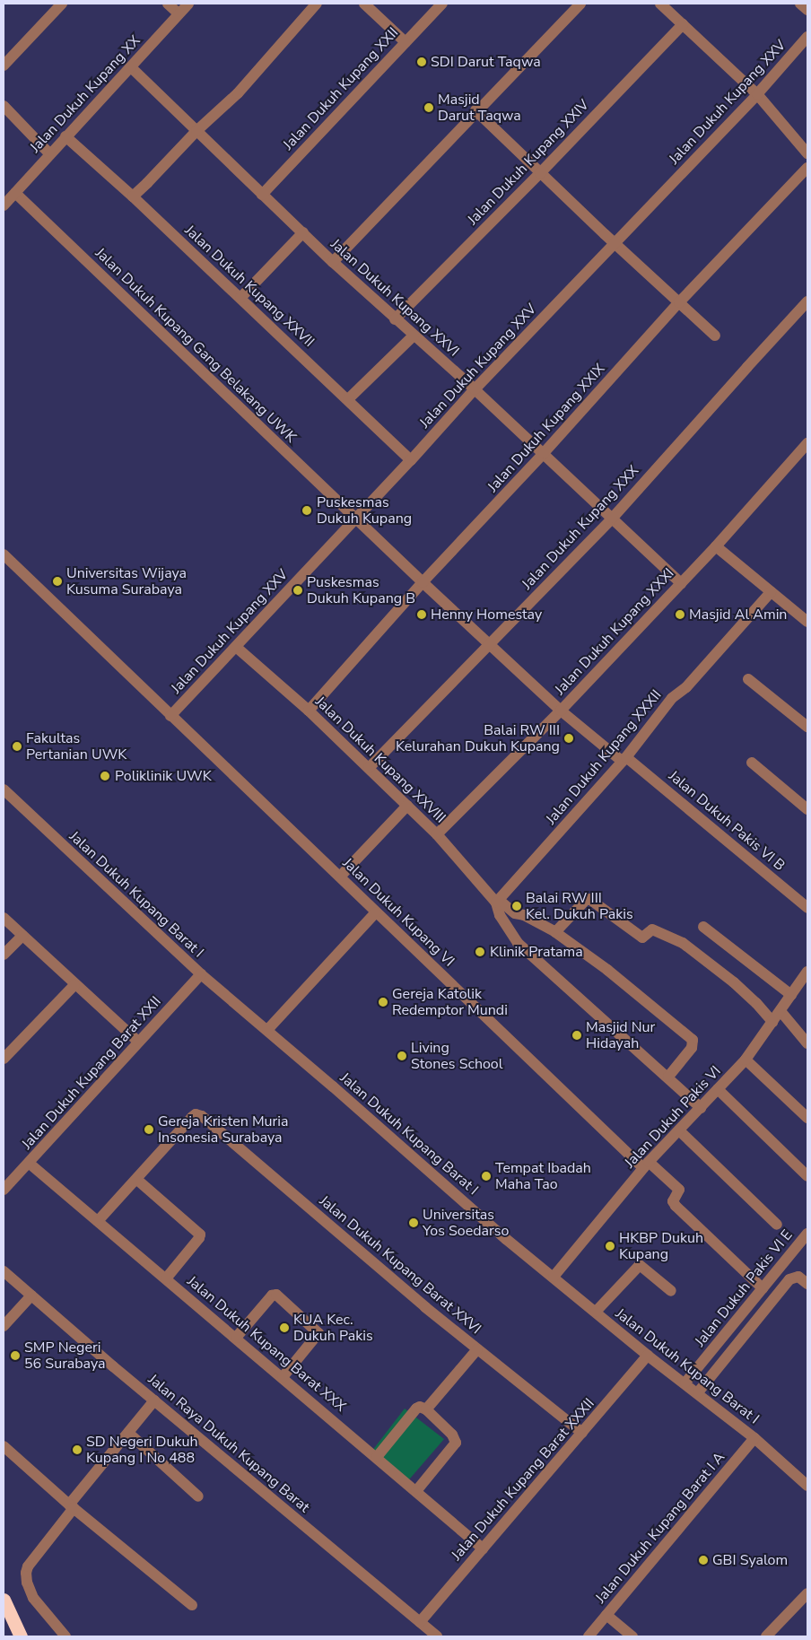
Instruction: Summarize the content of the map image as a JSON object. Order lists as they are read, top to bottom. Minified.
{"streets":{"street":["Jalan Dukuh Kupang XXII","Jalan Dukuh Kupang XX","Jalan Dukuh Kupang XXV","Jalan Dukuh Kupang XXIV","Jalan Dukuh Kupang XXVII","Jalan Dukuh Kupang XXVI","Jalan Dukuh Kupang Gang Belakang UWK","Jalan Dukuh Kupang XXIX","Jalan Dukuh Kupang XXX","Jalan Dukuh Kupang XXXI","Jalan Dukuh Kupang XXXII","Jalan Dukuh Kupang XXVIII","Jalan Dukuh Pakis VI B","Jalan Dukuh Kupang Barat I","Jalan Dukuh Kupang VI","Jalan Dukuh Kupang Barat XXII","Jalan Dukuh Pakis VI","Jalan Dukuh Kupang Barat XXVI","Jalan Dukuh Pakis VI E","Jalan Dukuh Kupang Barat XXX","Jalan Raya Dukuh Kupang Barat","Jalan Dukuh Kupang Barat XXXII","Jalan Dukuh Kupang Barat I A"]},"crossings":[["Jalan Dukuh Kupang XXII","Jalan Dukuh Kupang XXVI"],["Jalan Dukuh Kupang XX","Jalan Dukuh Kupang XXVII"],["Jalan Dukuh Kupang XX","Jalan Dukuh Kupang XXVI"],["Jalan Dukuh Kupang XX","Jalan Dukuh Kupang Gang Belakang UWK"],["Jalan Dukuh Kupang XXV","Jalan Dukuh Kupang XXVII"],["Jalan Dukuh Kupang XXV","Jalan Dukuh Kupang XXVI"],["Jalan Dukuh Kupang XXV","Jalan Dukuh Kupang Gang Belakang UWK"],["Jalan Dukuh Kupang XXV","Jalan Dukuh Kupang XXVIII"],["Jalan Dukuh Kupang XXV","Jalan Dukuh Kupang VI"],["Jalan Dukuh Kupang XXIV","Jalan Dukuh Kupang XXVI"],["Jalan Dukuh Kupang XXVI","Jalan Dukuh Kupang XXIX"],["Jalan Dukuh Kupang XXVI","Jalan Dukuh Kupang XXX"],["Jalan Dukuh Kupang XXVI","Jalan Dukuh Kupang XXXI"],["Jalan Dukuh Kupang Gang Belakang UWK","Jalan Dukuh Kupang XXIX"],["Jalan Dukuh Kupang Gang Belakang UWK","Jalan Dukuh Kupang XXX"],["Jalan Dukuh Kupang Gang Belakang UWK","Jalan Dukuh Pakis VI B"],["Jalan Dukuh Kupang XXIX","Jalan Dukuh Kupang XXVIII"],["Jalan Dukuh Kupang XXX","Jalan Dukuh Kupang XXVIII"],["Jalan Dukuh Kupang XXX","Jalan Dukuh Pakis VI B"],["Jalan Dukuh Kupang XXXI","Jalan Dukuh Kupang XXVIII"],["Jalan Dukuh Kupang XXXI","Jalan Dukuh Pakis VI B"],["Jalan Dukuh Kupang XXXII","Jalan Dukuh Kupang XXVIII"],["Jalan Dukuh Kupang XXXII","Jalan Dukuh Pakis VI B"],["Jalan Dukuh Kupang Barat I","Jalan Dukuh Kupang Barat XXII"],["Jalan Dukuh Kupang Barat I","Jalan Dukuh Pakis VI"],["Jalan Dukuh Kupang Barat I","Jalan Dukuh Pakis VI E"],["Jalan Dukuh Kupang Barat I","Jalan Dukuh Kupang Barat XXXII"],["Jalan Dukuh Kupang Barat I","Jalan Dukuh Kupang Barat I A"],["Jalan Dukuh Kupang VI","Jalan Dukuh Pakis VI"],["Jalan Dukuh Kupang VI","Jalan Dukuh Pakis VI E"],["Jalan Dukuh Kupang Barat XXII","Jalan Dukuh Kupang Barat XXX"],["Jalan Dukuh Kupang Barat XXVI","Jalan Dukuh Kupang Barat XXXII"],["Jalan Dukuh Kupang Barat XXX","Jalan Dukuh Kupang Barat XXXII"],["Jalan Raya Dukuh Kupang Barat","Jalan Dukuh Kupang Barat XXXII"]],"places":["SDI Darut Taqwa","Masjid Darut Taqwa","Puskesmas Dukuh Kupang","Universitas Wijaya Kusuma Surabaya","Puskesmas Dukuh Kupang B","Henny Homestay","Masjid Al Amin","Balai RW III Kelurahan Dukuh Kupang","Fakultas Pertanian UWK","Poliklinik UWK","Balai RW III Kel. Dukuh Pakis","Klinik Pratama","Gereja Katolik Redemptor Mundi","Masjid Nur Hidayah","Living Stones School","Gereja Kristen Muria Insonesia Surabaya","Tempat Ibadah Maha Tao","Universitas Yos Soedarso","HKBP Dukuh Kupang","KUA Kec. Dukuh Pakis","SMP Negeri 56 Surabaya","SD Negeri Dukuh Kupang I No 488","GBI Syalom"]}
